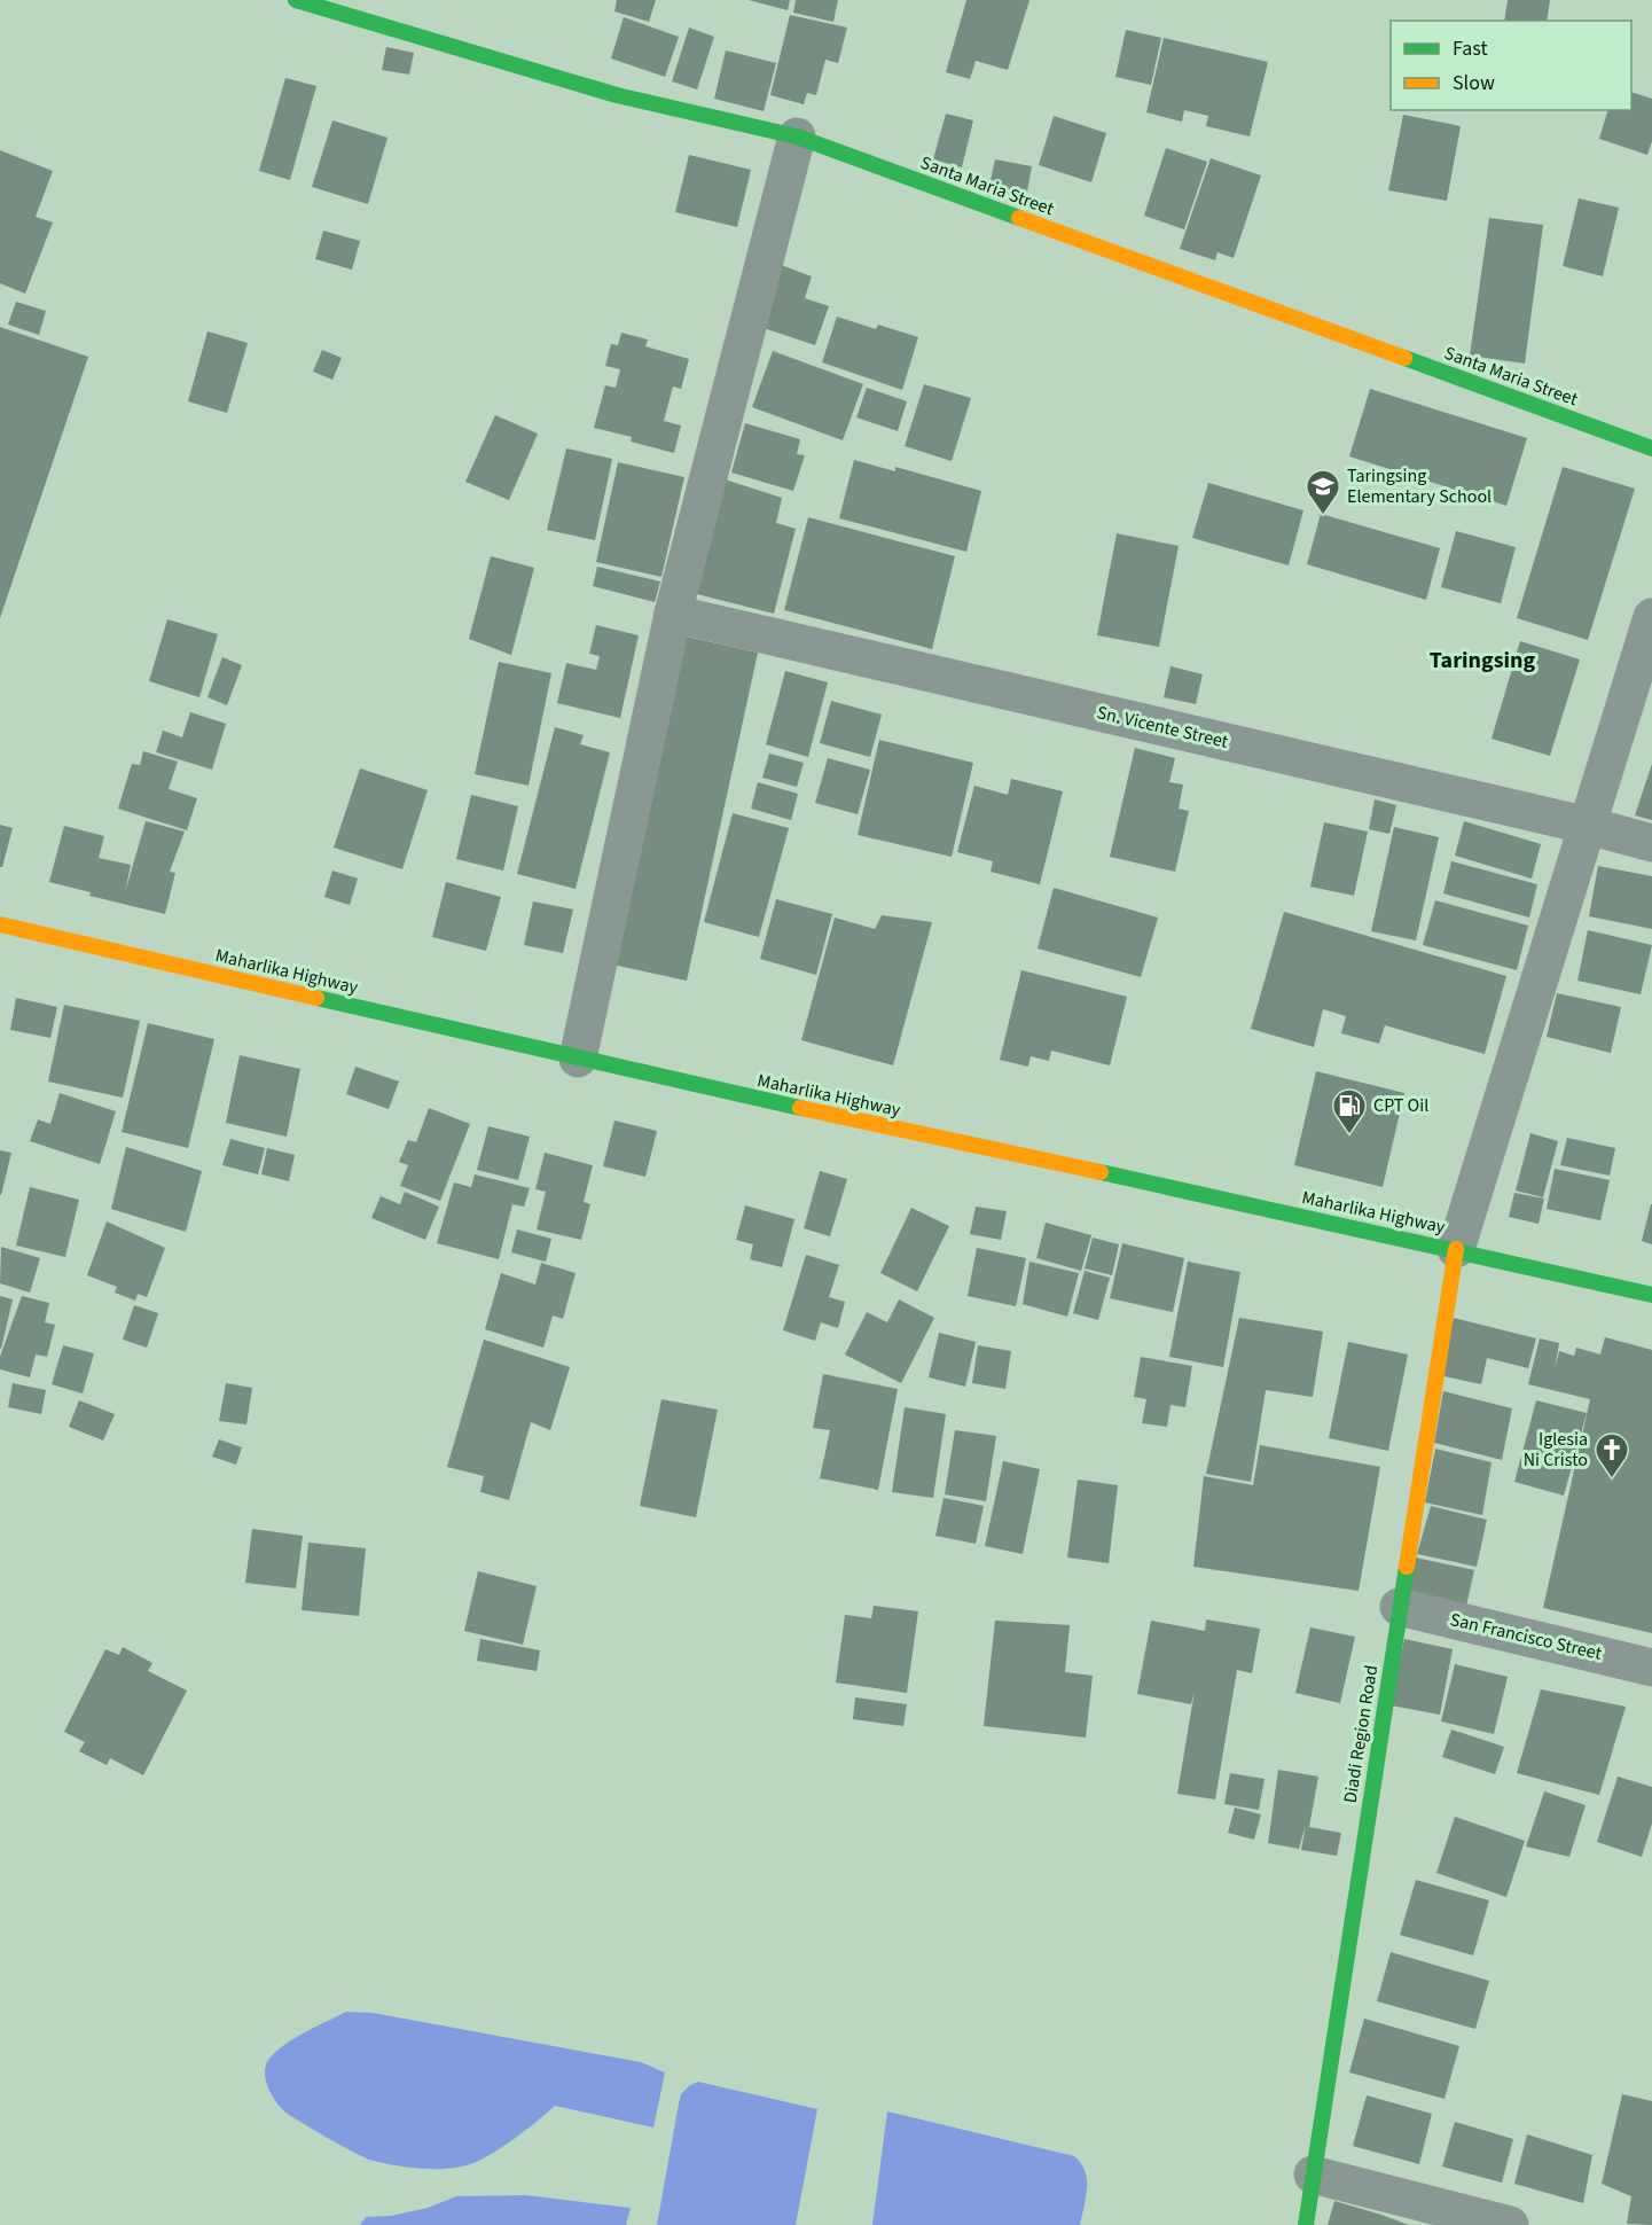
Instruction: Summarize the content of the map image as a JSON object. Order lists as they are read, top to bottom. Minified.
{"streets":{"main road":["Santa Maria Street","Maharlika Highway","Diadi Region Road"],"street":["Sn. Vicente Street","San Francisco Street"]},"crossings":[["Maharlika Highway","Diadi Region Road"],["San Francisco Street","Diadi Region Road"]],"districts":["Taringsing"],"places":{"school or university":["Taringsing Elementary School"],"fuel station":["CPT Oil"],"church":["Iglesia Ni Cristo"]},"legend":["Fast","Slow"]}
